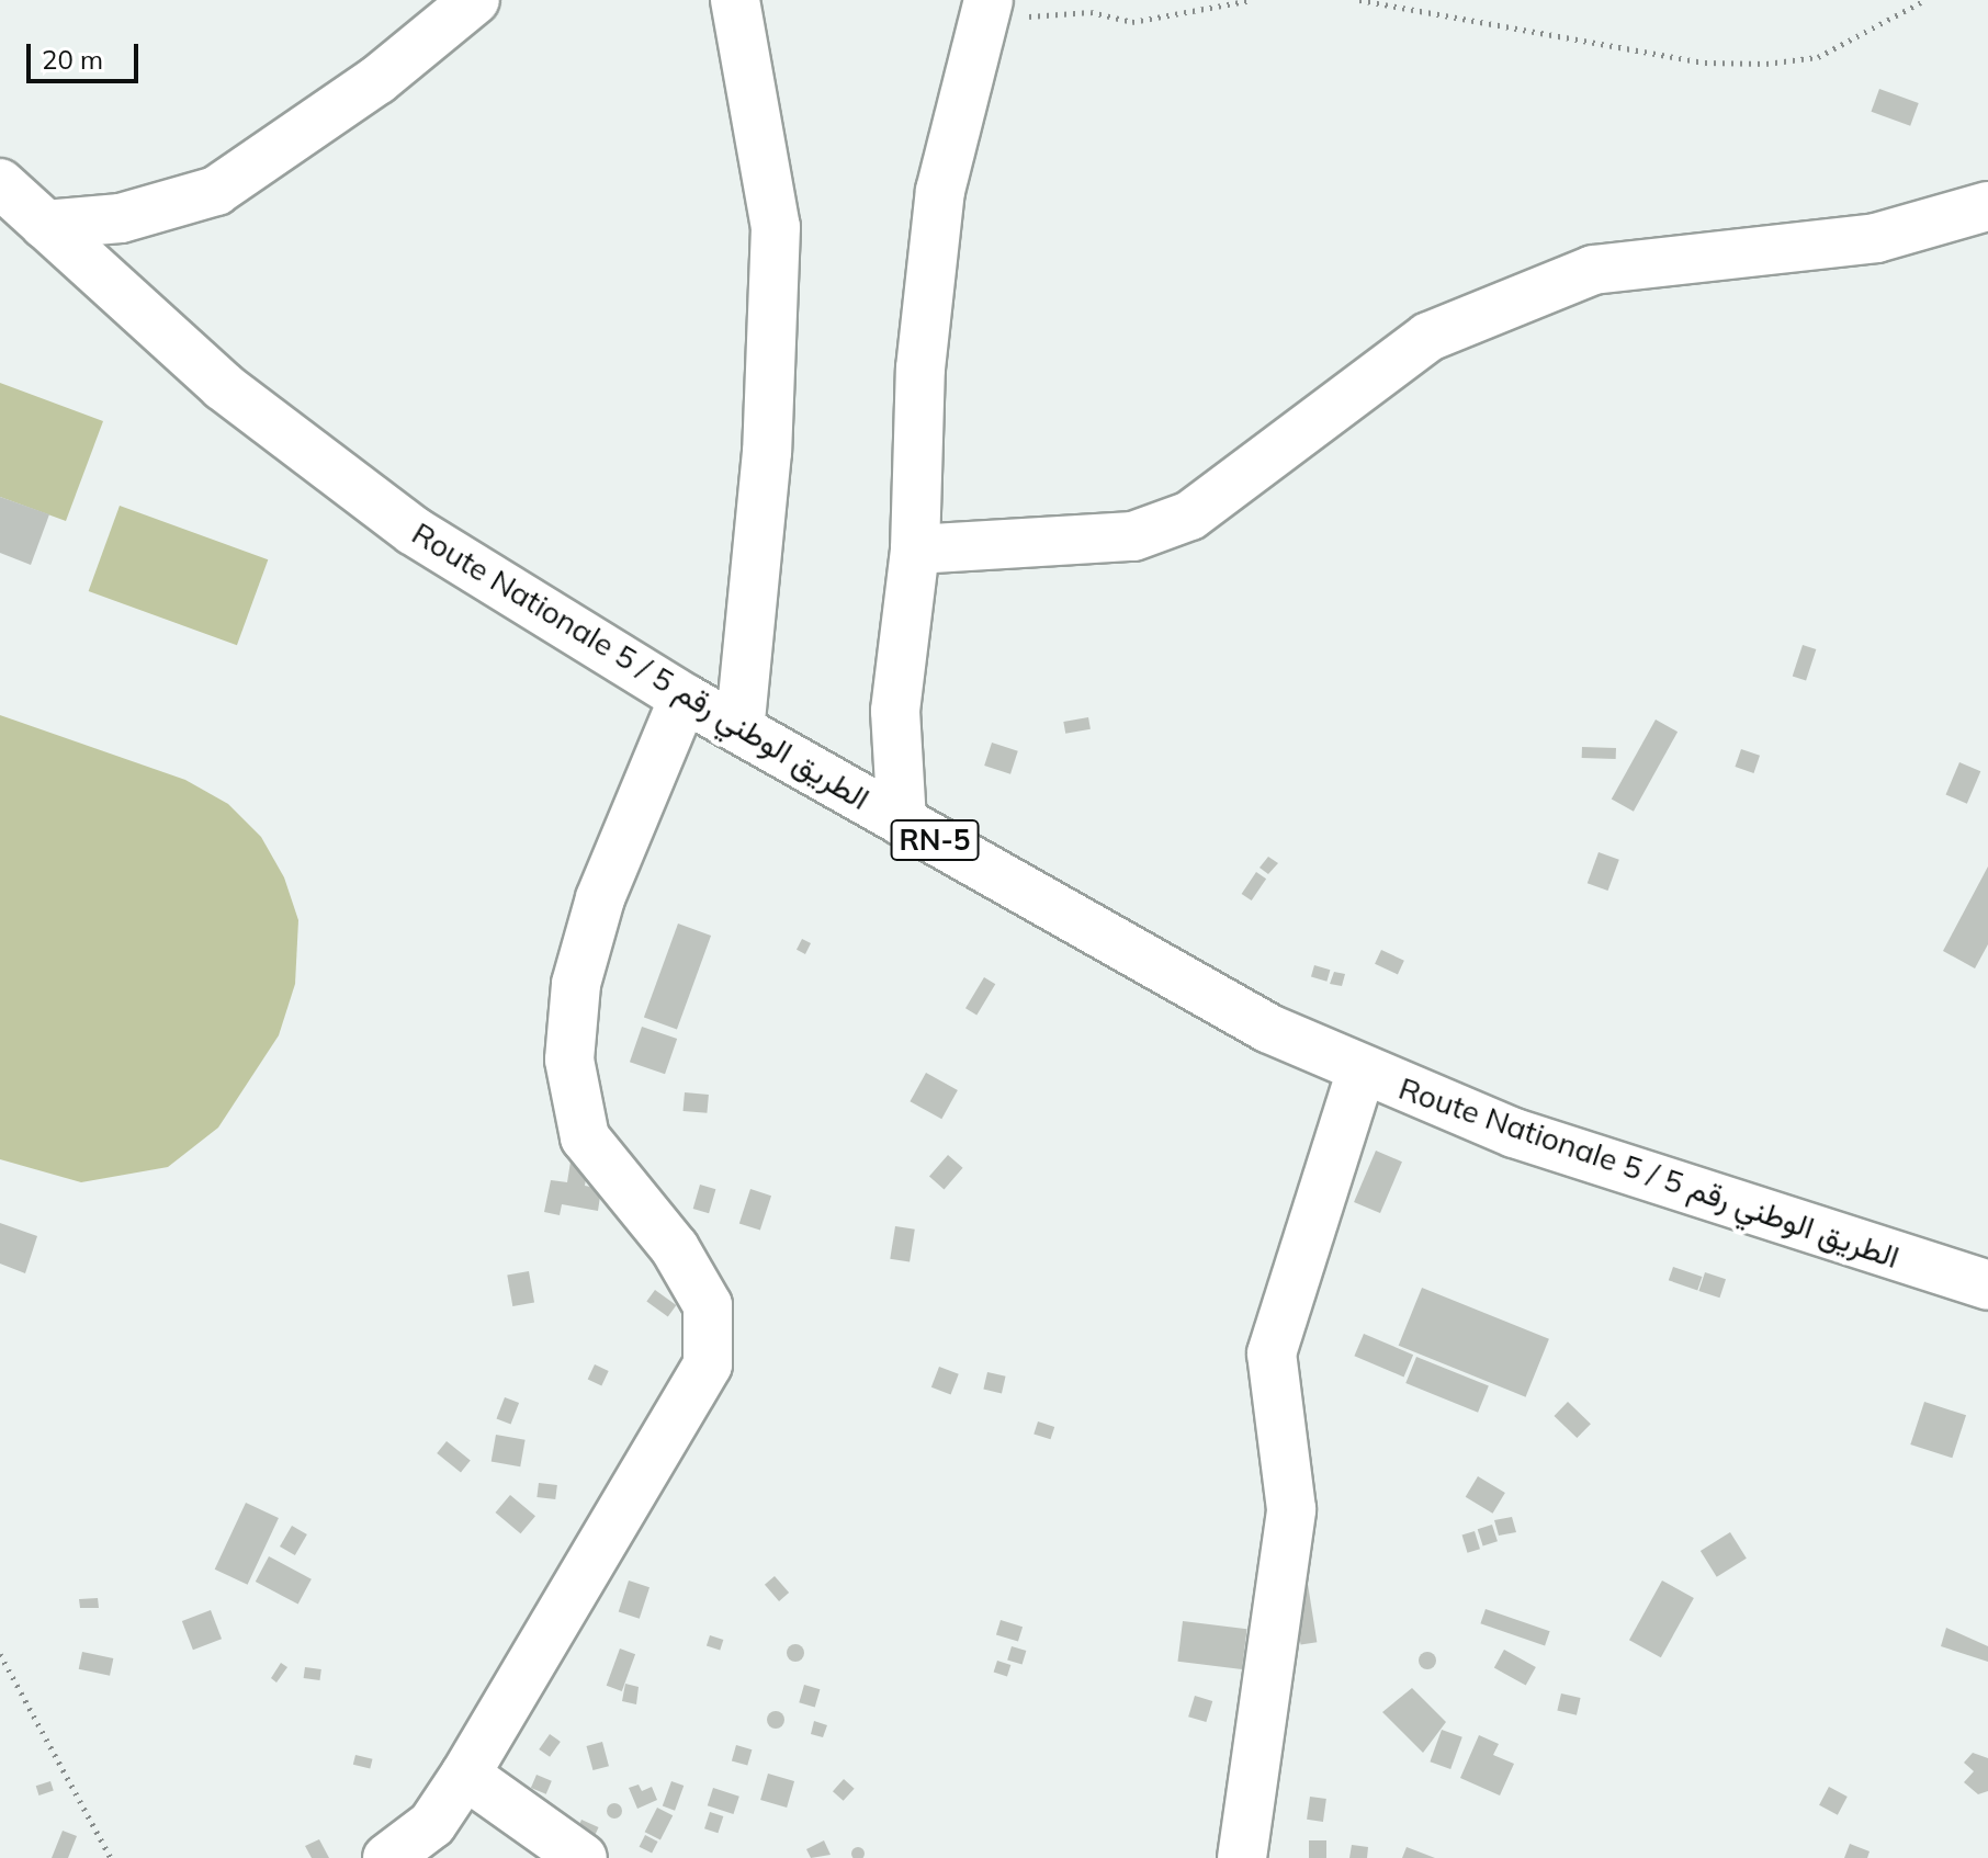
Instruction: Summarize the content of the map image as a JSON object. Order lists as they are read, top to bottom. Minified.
{"streets":{"street":["Route Nationale 5 / الطريق الوطني رقم 5","RN-5"]},"scale_bar":"20 m"}
